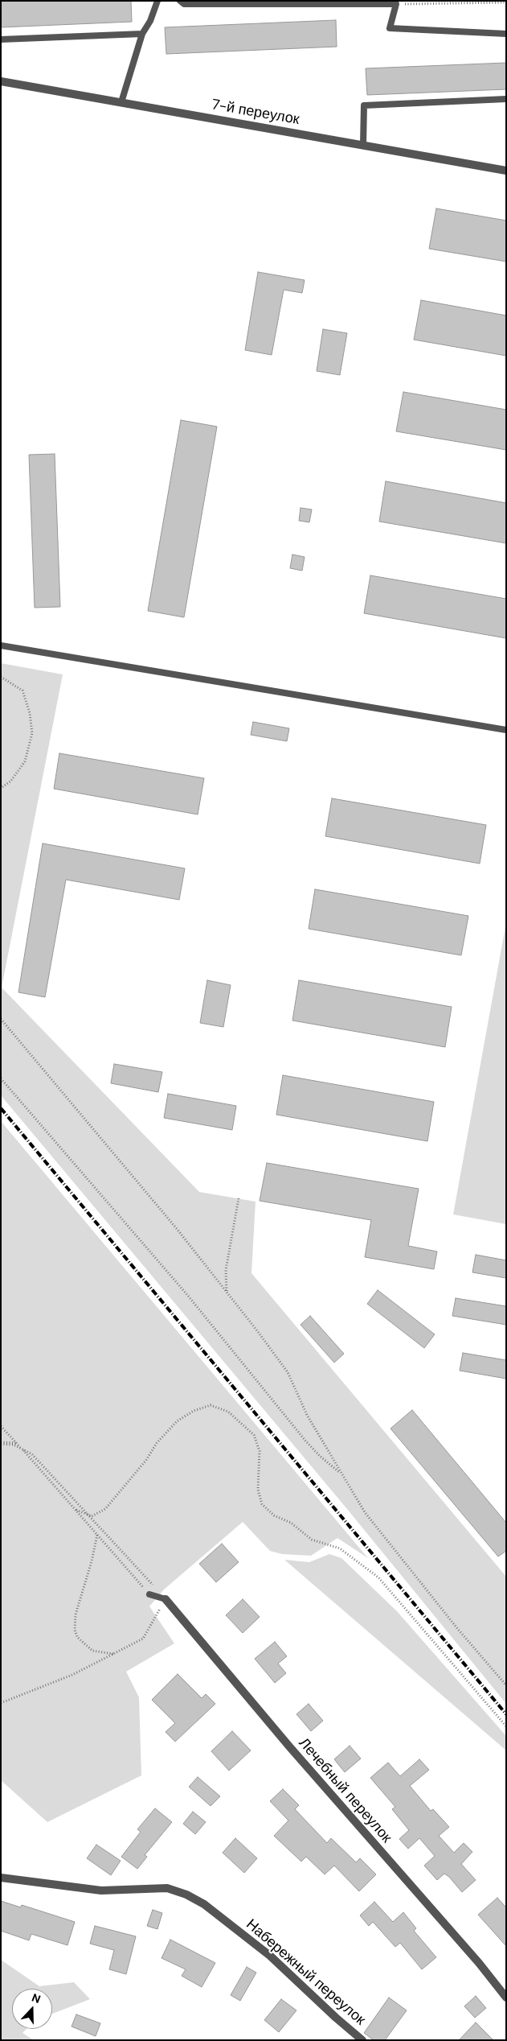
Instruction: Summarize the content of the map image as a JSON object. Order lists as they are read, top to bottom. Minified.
{"streets":{"street":["7-й переулок","Лечебный переулок","Набережный переулок"]},"north":"top"}
